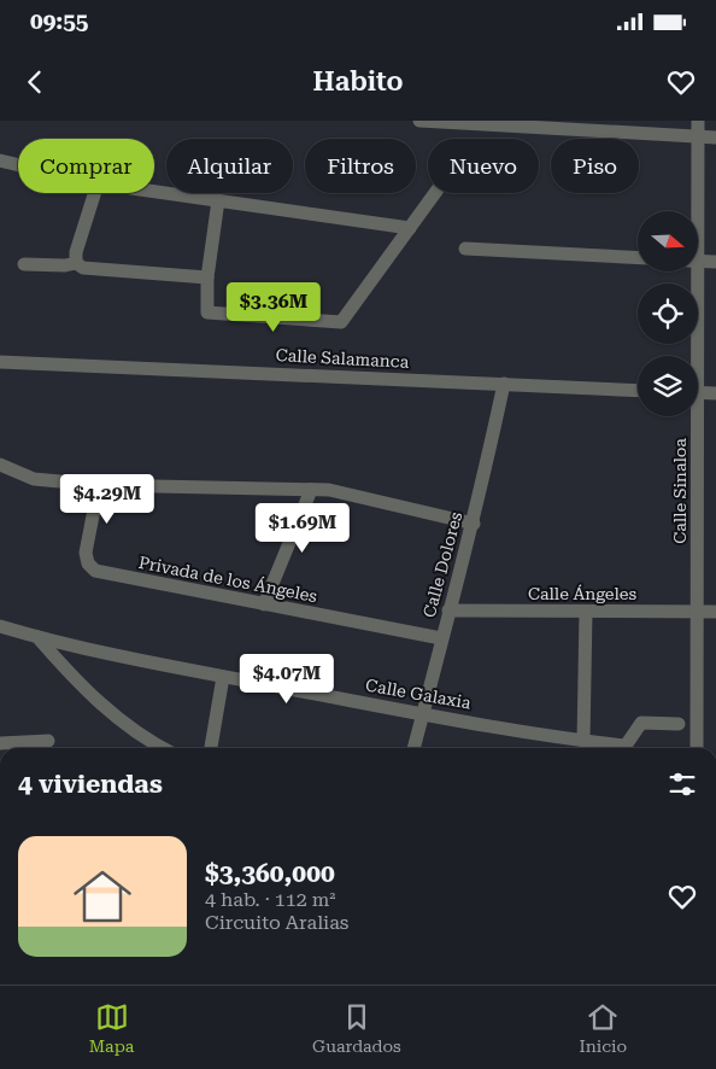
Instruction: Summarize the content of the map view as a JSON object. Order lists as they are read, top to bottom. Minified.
{"streets":{"street":["Calle Salamanca","Calle Sinaloa","Calle Dolores","Privada de los Ángeles","Calle Ángeles","Calle Galaxia"]},"crossings":[["Calle Salamanca","Calle Dolores"],["Calle Sinaloa","Calle Ángeles"],["Calle Dolores","Privada de los Ángeles"],["Calle Dolores","Calle Ángeles"],["Calle Dolores","Calle Galaxia"]],"north":"right","page":{"status":"09:55","header":"Habito","chip":["Comprar","Alquilar","Filtros","Nuevo","Piso"],"price":["$3.36M","$4.29M","$1.69M","$4.07M"],"heading":"4 viviendas","list":[{"name":"$3,360,000","note":"4 hab. · 112 m² · Circuito Aralias"}],"tabs":["Mapa","Guardados","Inicio"]}}
